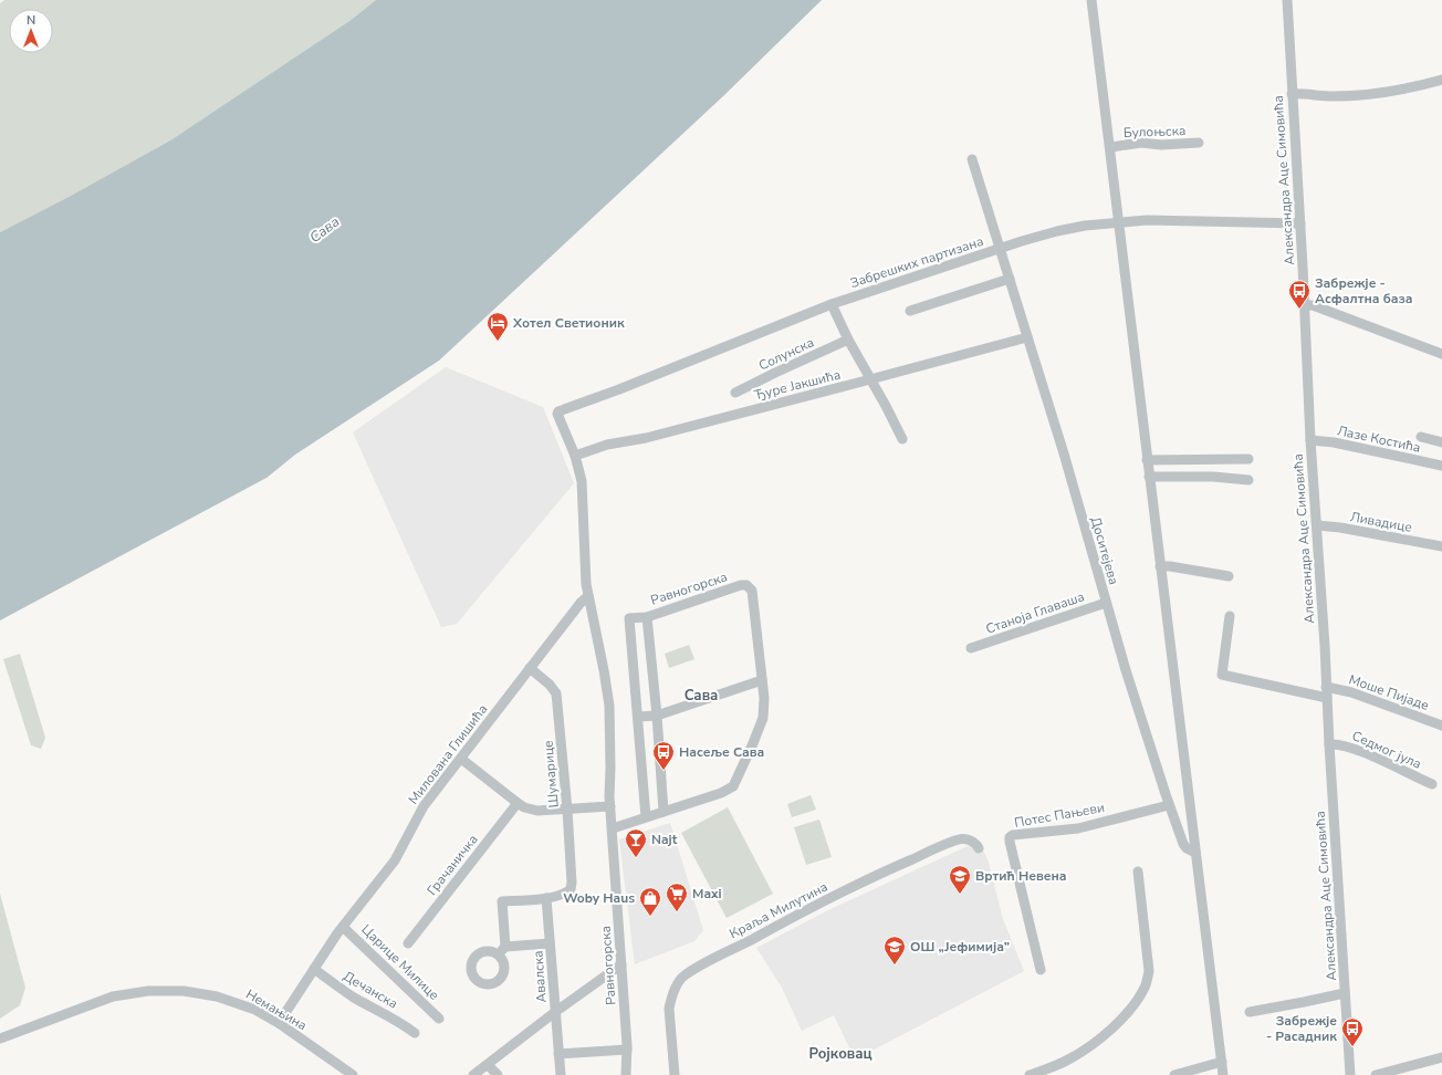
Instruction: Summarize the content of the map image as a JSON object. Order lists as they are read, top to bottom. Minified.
{"streets":{"street":["Булоњска","Александра Аце Симовића","Забрешких партизана","Солунска","Ђуре Јакшића","Лазе Костића","Ливадице","Доситејева","Равногорска","Станоја Главаша","Моше Пијаде","Седмог јула","Милована Глишића","Шумарице","Потес Пањеви","Грачаничка","Краља Милутина","Царице Милице","Авалска","Дечанска","Немањина"]},"crossings":[["Александра Аце Симовића","Забрешких партизана"],["Александра Аце Симовића","Лазе Костића"],["Александра Аце Симовића","Ливадице"],["Александра Аце Симовића","Моше Пијаде"],["Александра Аце Симовића","Седмог јула"],["Забрешких партизана","Доситејева"],["Забрешких партизана","Равногорска"],["Ђуре Јакшића","Доситејева"],["Ђуре Јакшића","Равногорска"],["Доситејева","Станоја Главаша"],["Доситејева","Потес Пањеви"],["Равногорска","Милована Глишића"],["Милована Глишића","Шумарице"],["Милована Глишића","Царице Милице"],["Милована Глишића","Дечанска"],["Милована Глишића","Немањина"],["Шумарице","Авалска"]],"districts":["Сава","Ројковац"],"water":["Сава"],"places":{"bus stop":["Забрежје - Асфалтна база","Насеље Сава","Забрежје - Расадник"],"hotel":["Хотел Светионик"],"bar":["Najt"],"school or university":["Вртић Невена","ОШ „Јефимија”"],"supermarket":["Maxi"],"shop":["Woby Haus"]},"north":"top"}
